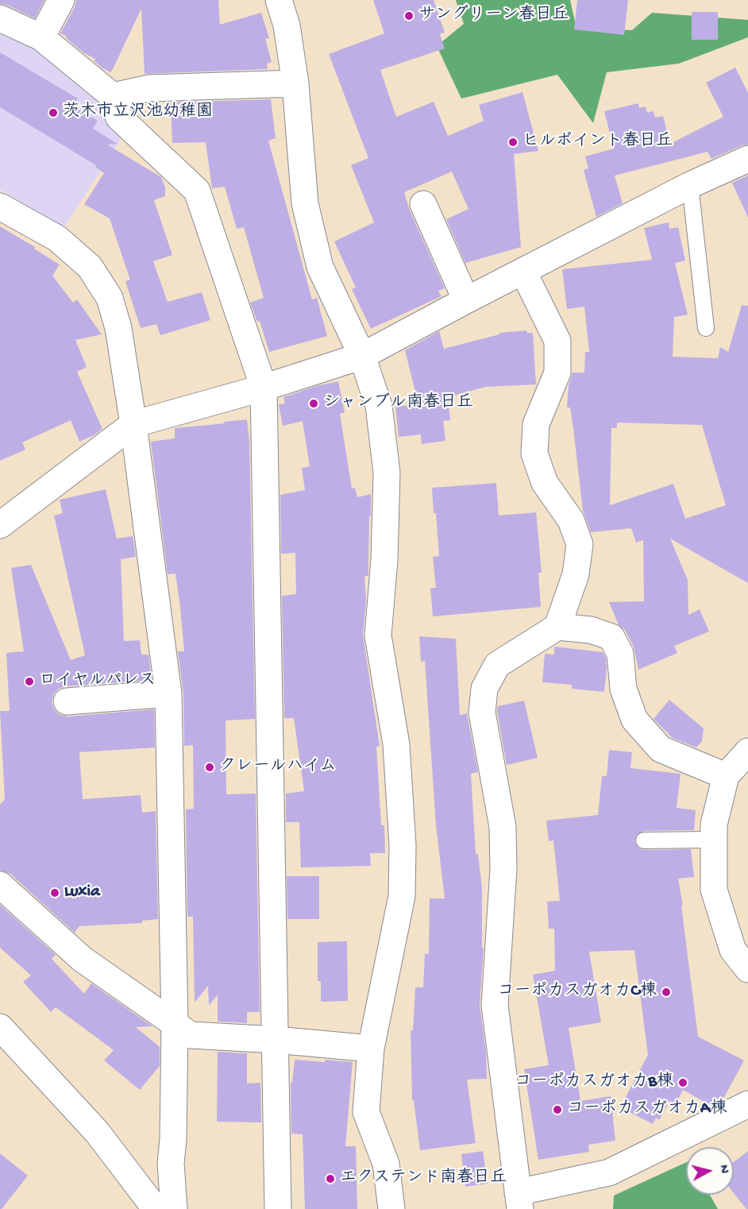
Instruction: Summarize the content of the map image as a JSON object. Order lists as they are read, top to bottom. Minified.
{"places":["サングリーン春日丘","茨木市立沢池幼稚園","ヒルポイント春日丘","シャンブル南春日丘","ロイヤルパレス","クレールハイム","Luxia","コーポカスガオカC棟","コーポカスガオカB棟","コーポカスガオカA棟","エクステンド南春日丘"],"north":"right"}
